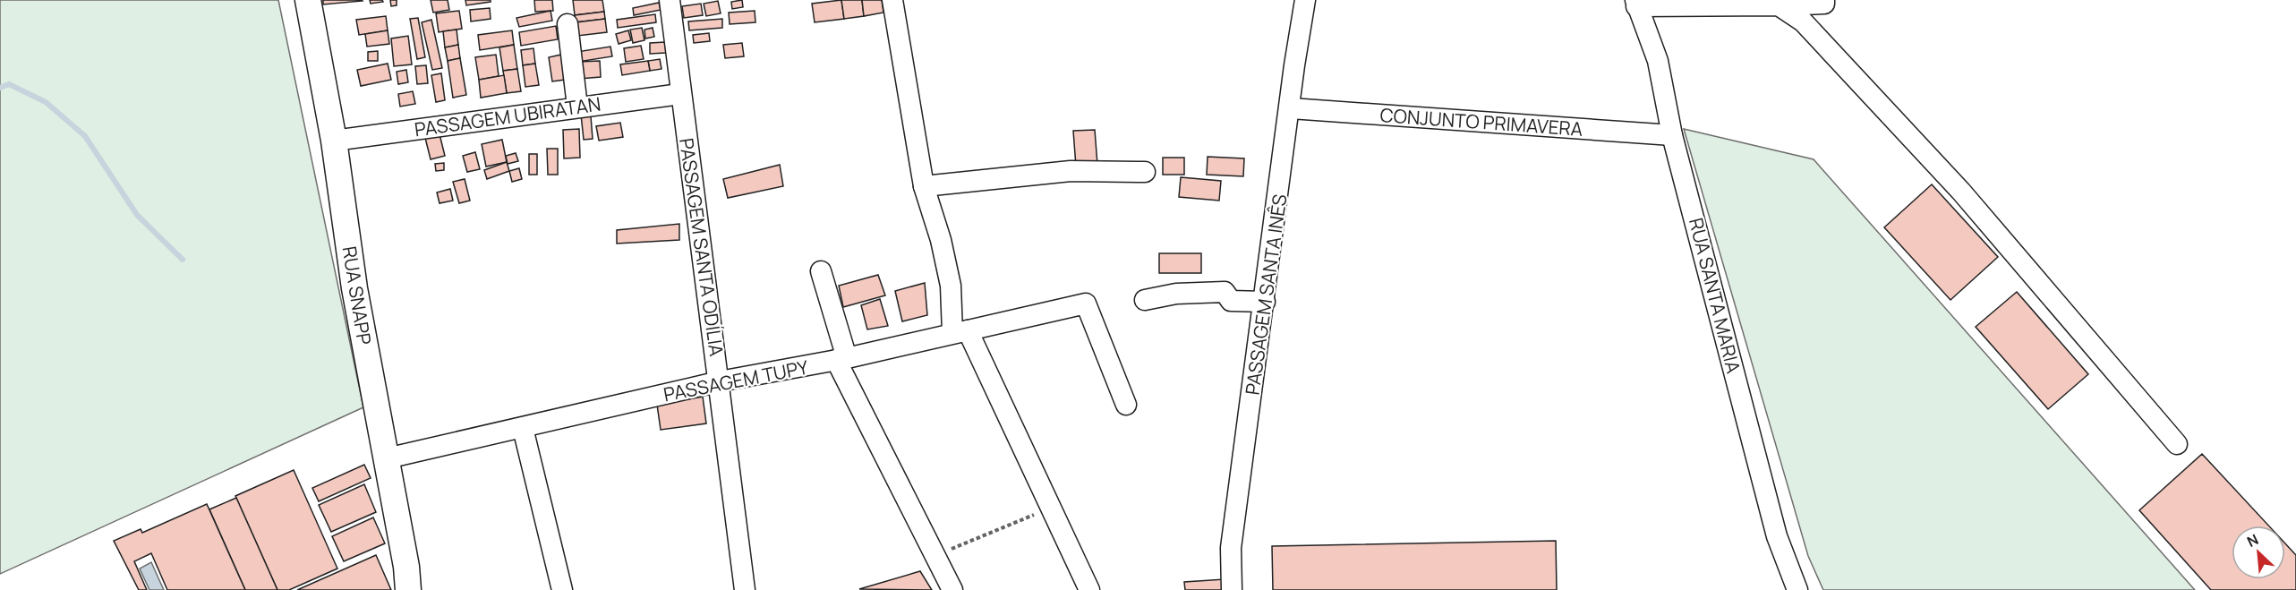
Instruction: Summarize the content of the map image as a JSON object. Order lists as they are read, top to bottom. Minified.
{"streets":{"main road":["RUA SNAPP"],"street":["PASSAGEM UBIRATAN","CONJUNTO PRIMAVERA","PASSAGEM SANTA ODÍLIA","PASSAGEM SANTA INÊS","RUA SANTA MARIA","PASSAGEM TUPY"]},"crossings":[["PASSAGEM UBIRATAN","PASSAGEM SANTA ODÍLIA"],["PASSAGEM UBIRATAN","RUA SNAPP"],["CONJUNTO PRIMAVERA","PASSAGEM SANTA INÊS"],["CONJUNTO PRIMAVERA","RUA SANTA MARIA"],["PASSAGEM SANTA ODÍLIA","PASSAGEM TUPY"],["RUA SNAPP","PASSAGEM TUPY"]],"north":"top left"}
